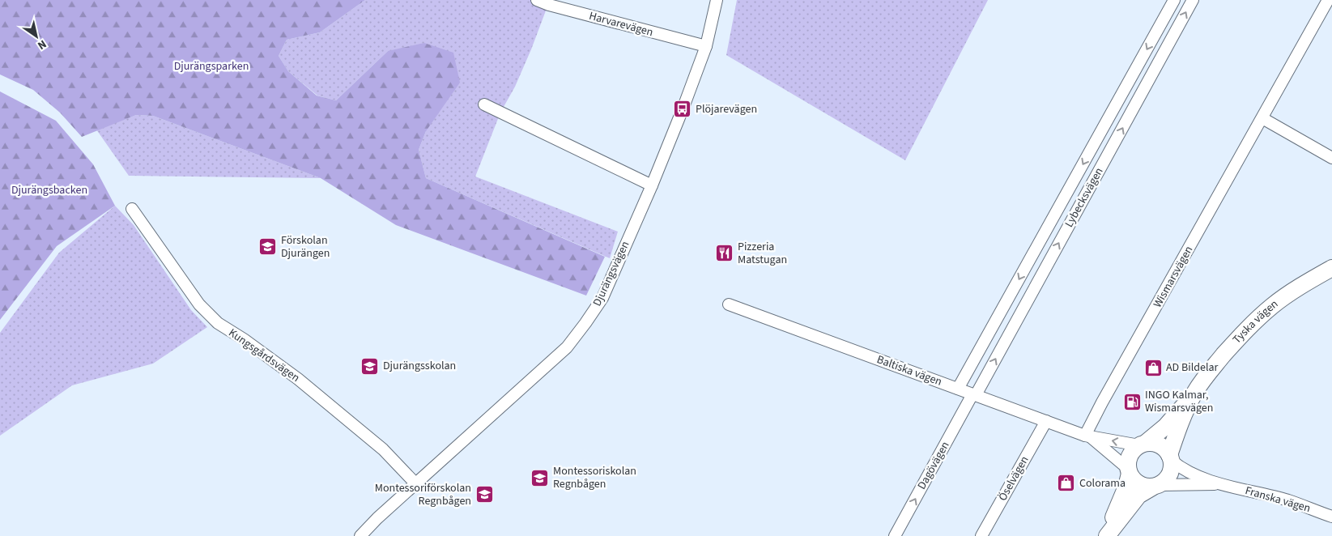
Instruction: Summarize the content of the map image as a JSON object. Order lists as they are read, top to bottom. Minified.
{"streets":{"main road":["Tyska vägen"],"street":["Harvarevägen","Lybecksvägen","Djurängsvägen","Wismarsvägen","Kungsgårdsvägen","Baltiska vägen","Dagövägen","Öselvägen","Franska vägen"]},"crossings":[["Harvarevägen","Djurängsvägen"],["Lybecksvägen","Baltiska vägen"],["Lybecksvägen","Dagövägen"],["Djurängsvägen","Kungsgårdsvägen"],["Wismarsvägen","Baltiska vägen"],["Tyska vägen","Baltiska vägen"],["Tyska vägen","Franska vägen"],["Baltiska vägen","Dagövägen"],["Baltiska vägen","Öselvägen"],["Baltiska vägen","Franska vägen"]],"one_way":["Dagövägen"],"parks":["Djurängsparken","Djurängsbacken"],"places":{"bus stop":["Plöjarevägen"],"school or university":["Förskolan Djurängen","Djurängsskolan","Montessoriskolan Regnbågen","Montessoriförskolan Regnbågen"],"restaurant":["Pizzeria Matstugan"],"shop":["AD Bildelar","Colorama"],"fuel station":["INGO Kalmar, Wismarsvägen"]},"north":"bottom right"}
